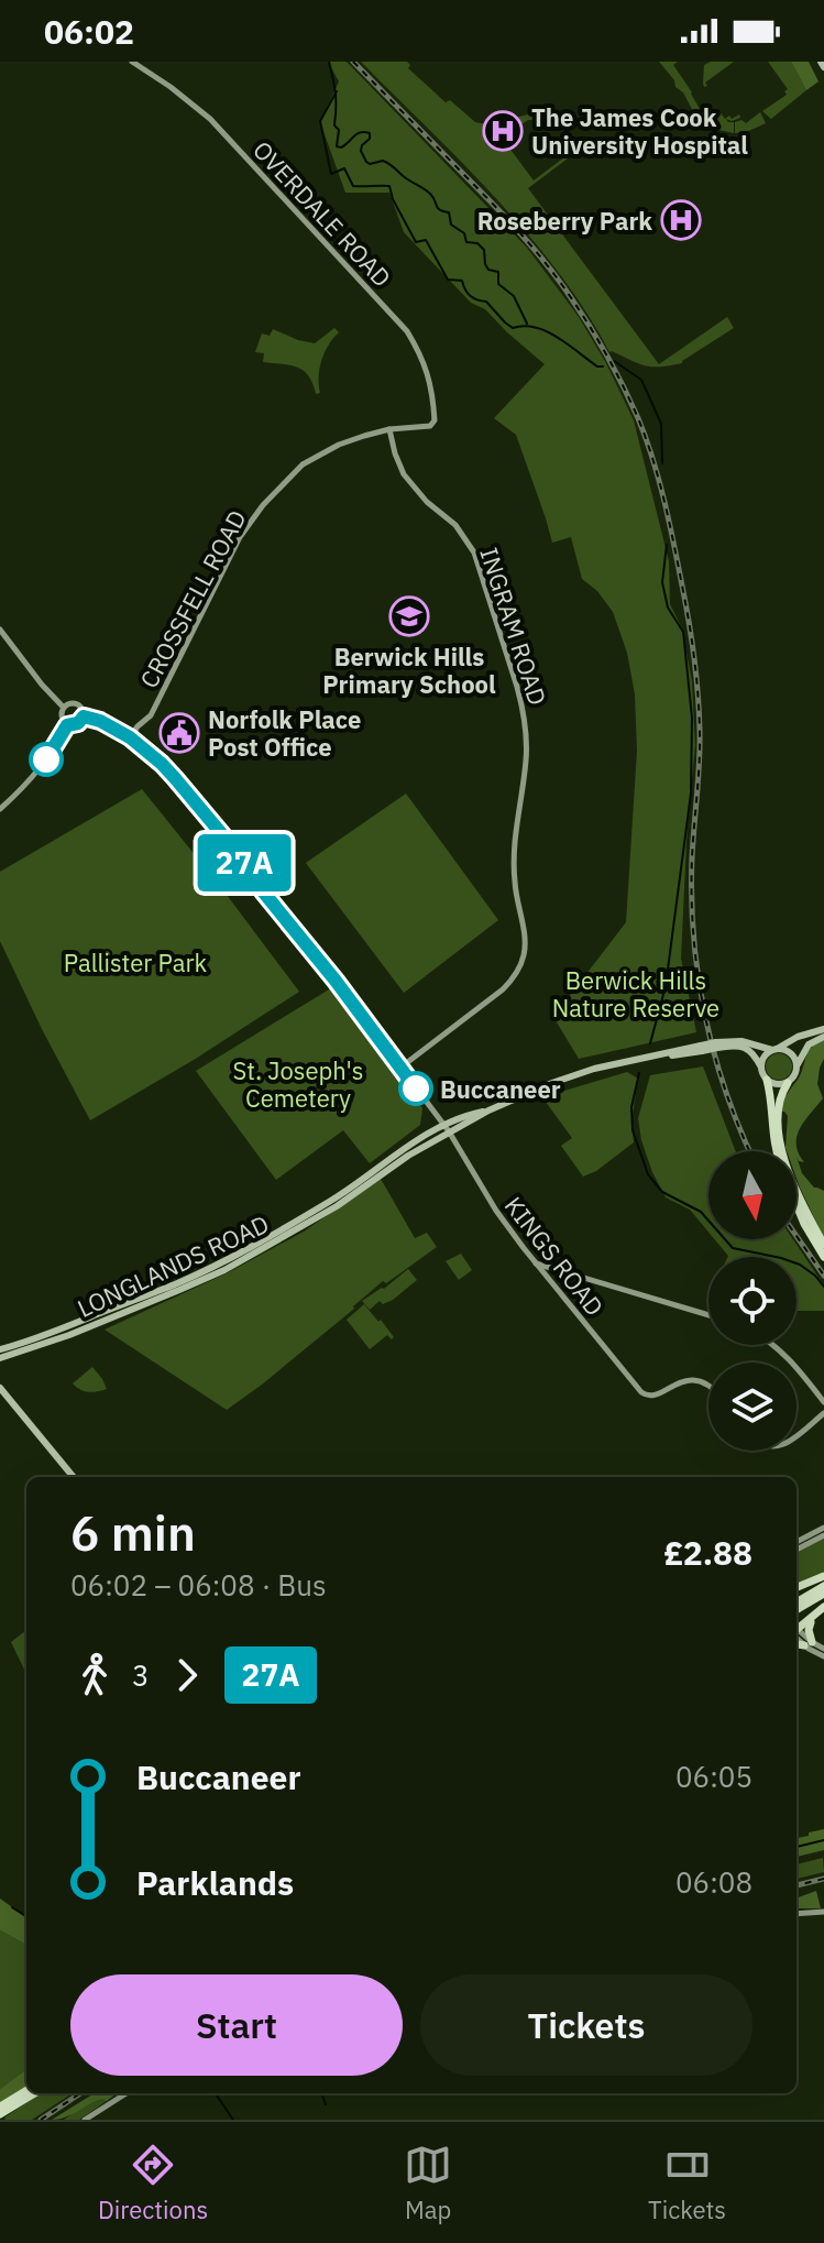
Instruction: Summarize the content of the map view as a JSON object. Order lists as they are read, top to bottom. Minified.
{"streets":{"main road":["LONGLANDS ROAD"],"street":["OVERDALE ROAD","CROSSFELL ROAD","INGRAM ROAD","KINGS ROAD"]},"crossings":[["OVERDALE ROAD","CROSSFELL ROAD"],["CROSSFELL ROAD","INGRAM ROAD"],["CROSSFELL ROAD","KINGS ROAD"],["INGRAM ROAD","KINGS ROAD"],["KINGS ROAD","LONGLANDS ROAD"]],"parks":["Pallister Park","Berwick Hills Nature Reserve","St. Joseph's Cemetery"],"places":{"hospital":["The James Cook University Hospital","Roseberry Park"],"school or university":["Berwick Hills Primary School"],"public building":["Norfolk Place Post Office"],"other":["Buccaneer"]},"lines":["bus line 27A"],"north":"bottom","page":{"status":"06:02","on_map":"27A","heading":["6 min","06:02 – 06:08 · Bus","£2.88"],"legs":["3","27A"],"list":[{"name":"Buccaneer","value":"06:05"},{"name":"Parklands","value":"06:08"}],"buttons":["Start","Tickets"],"tabs":["Directions","Map","Tickets"]}}
